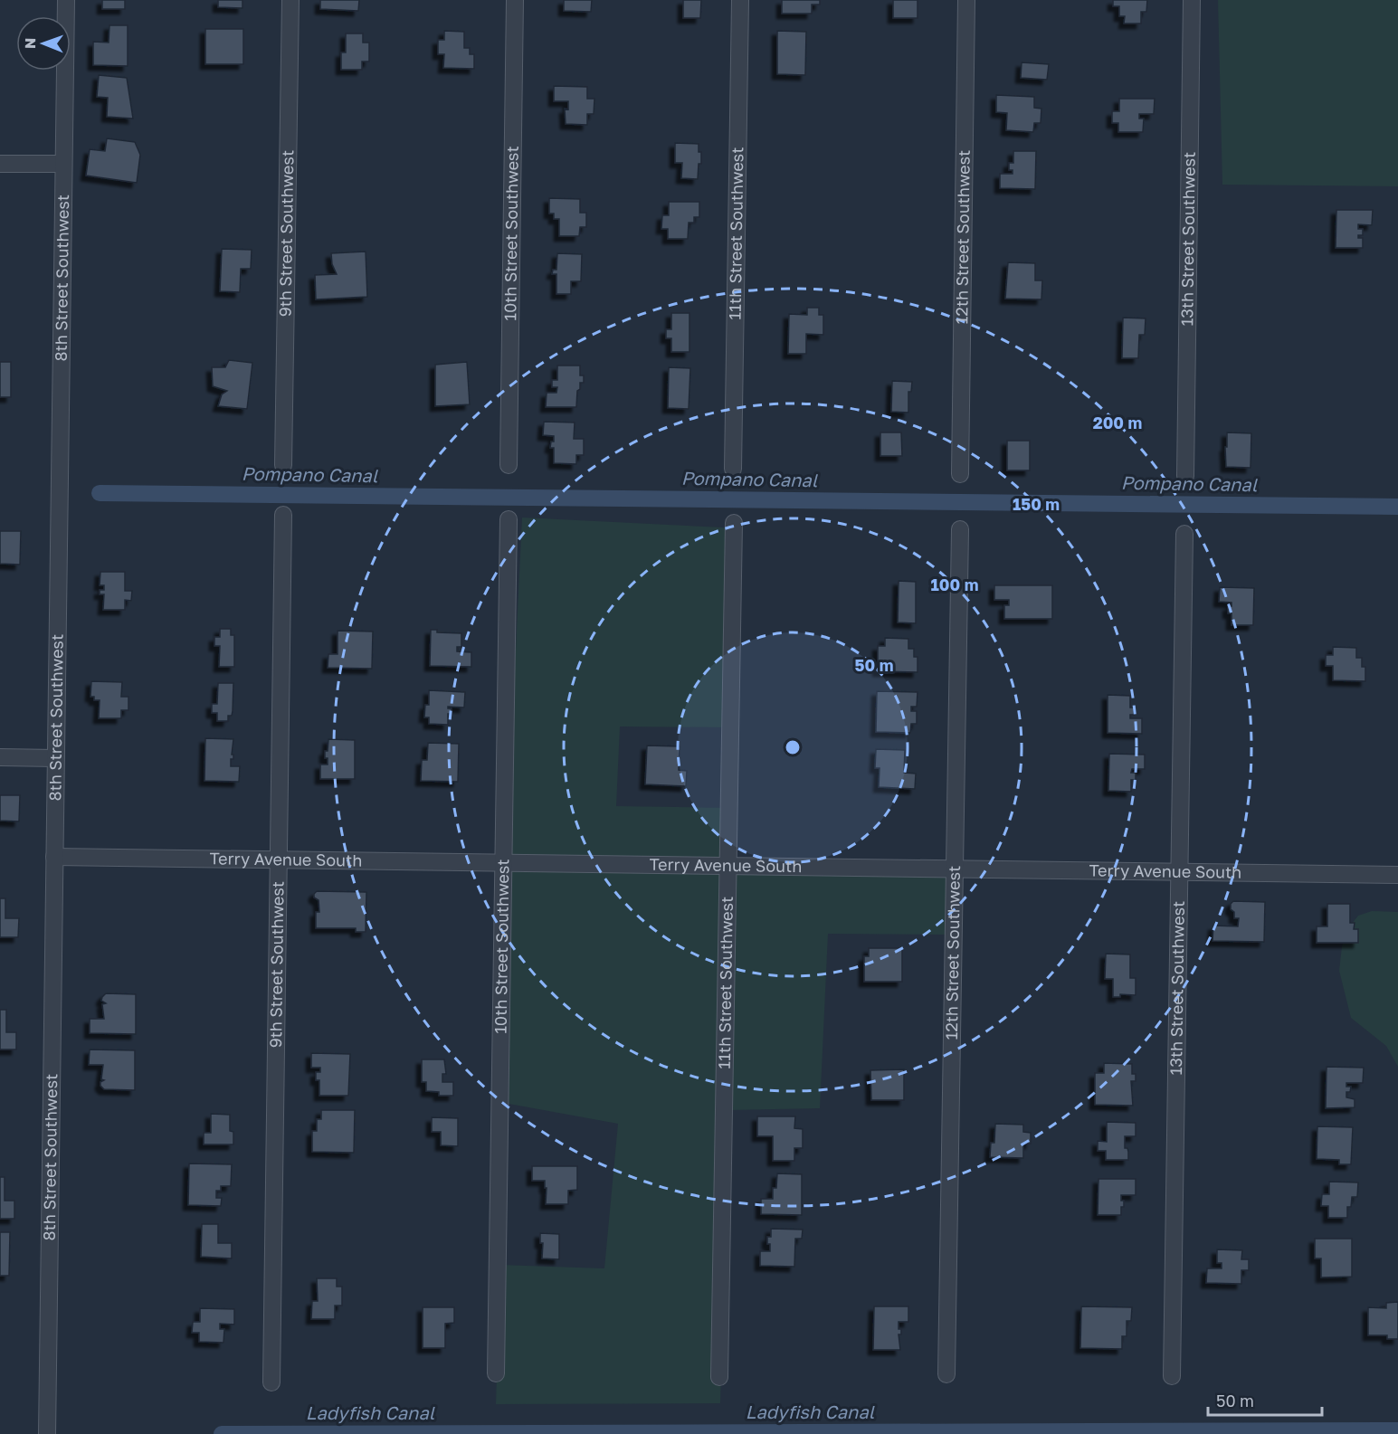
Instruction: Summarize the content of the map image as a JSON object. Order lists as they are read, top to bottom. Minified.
{"streets":{"street":["9th Street Southwest","10th Street Southwest","11th Street Southwest","12th Street Southwest","13th Street Southwest","8th Street Southwest","Terry Avenue South"]},"crossings":[["9th Street Southwest","Terry Avenue South"],["10th Street Southwest","Terry Avenue South"],["11th Street Southwest","Terry Avenue South"],["12th Street Southwest","Terry Avenue South"],["13th Street Southwest","Terry Avenue South"],["8th Street Southwest","Terry Avenue South"]],"water":["Pompano Canal","Ladyfish Canal"],"scale_bar":"50 m","north":"left","rings":["200 m","150 m","100 m","50 m"]}
